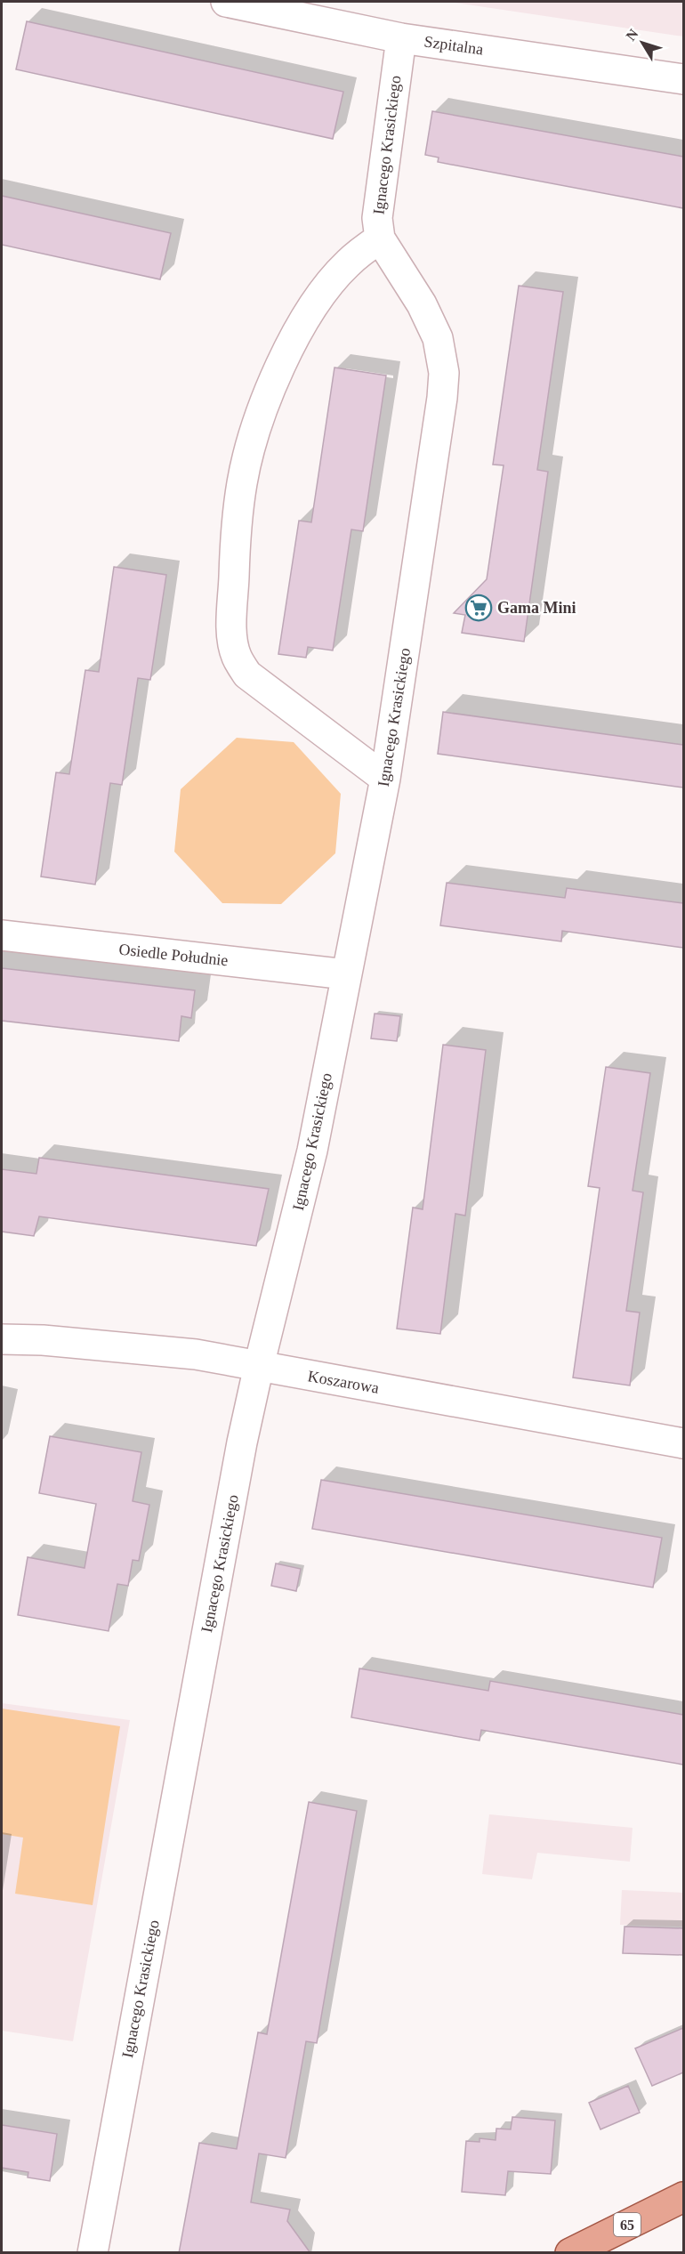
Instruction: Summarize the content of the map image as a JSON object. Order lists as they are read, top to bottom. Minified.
{"streets":{"main road":["65"],"street":["Szpitalna","Ignacego Krasickiego","Osiedle Południe","Koszarowa"]},"crossings":[["Szpitalna","Ignacego Krasickiego"],["Ignacego Krasickiego","Osiedle Południe"],["Ignacego Krasickiego","Koszarowa"]],"places":{"supermarket":["Gama Mini"]},"north":"top left"}
